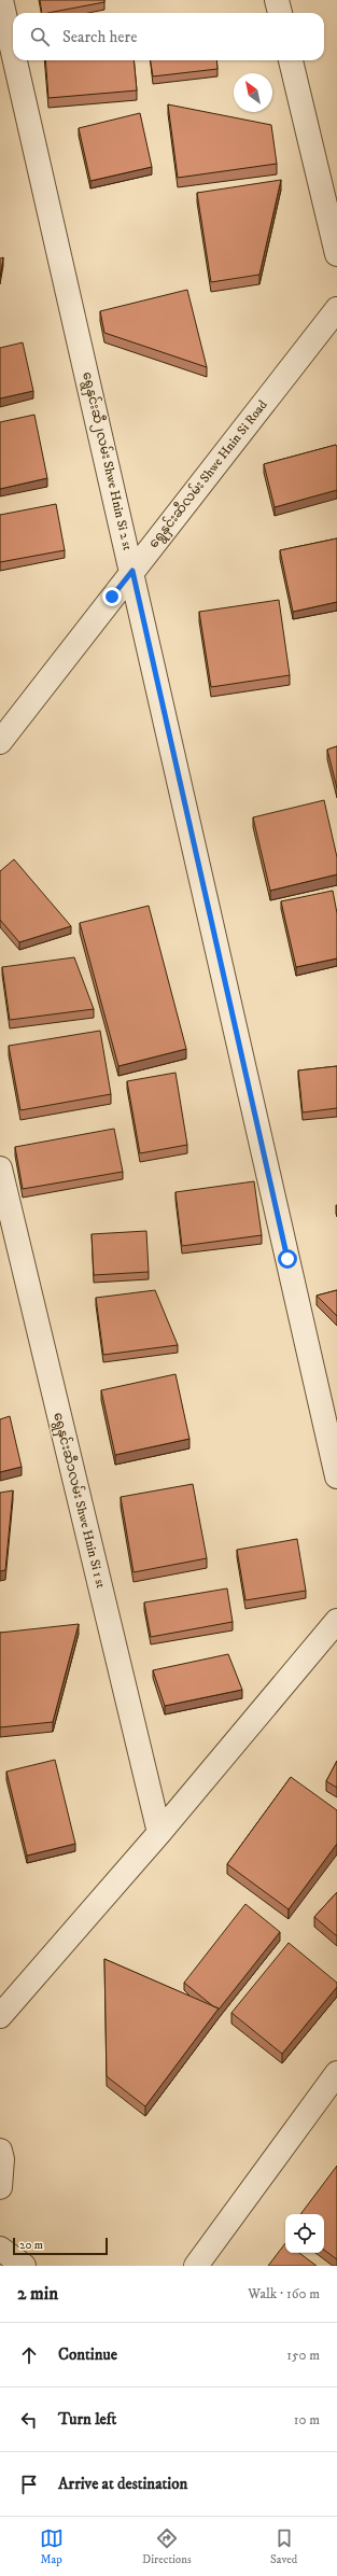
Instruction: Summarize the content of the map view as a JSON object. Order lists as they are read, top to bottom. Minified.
{"streets":{"street":["ရွေနှင်းဆီ၂လမ်း Shwe Hnin Si 2 st","ရွေနှင်းဆီလမ်း Shwe Hnin Si Road","ရွေနှင်းဆီ၁လမ်း Shwe Hnin Si 1 st"]},"crossings":[["ရွေနှင်းဆီ၂လမ်း Shwe Hnin Si 2 st","ရွေနှင်းဆီလမ်း Shwe Hnin Si Road"]],"scale_bar":"20 m","north":"top left","page":{"search":"Search here","scale":"20 m","heading":["2 min","Walk · 160 m"],"list":[["Continue","150 m"],["Turn left","10 m"],"Arrive at destination"],"nav":["Map","Directions","Saved"]}}
